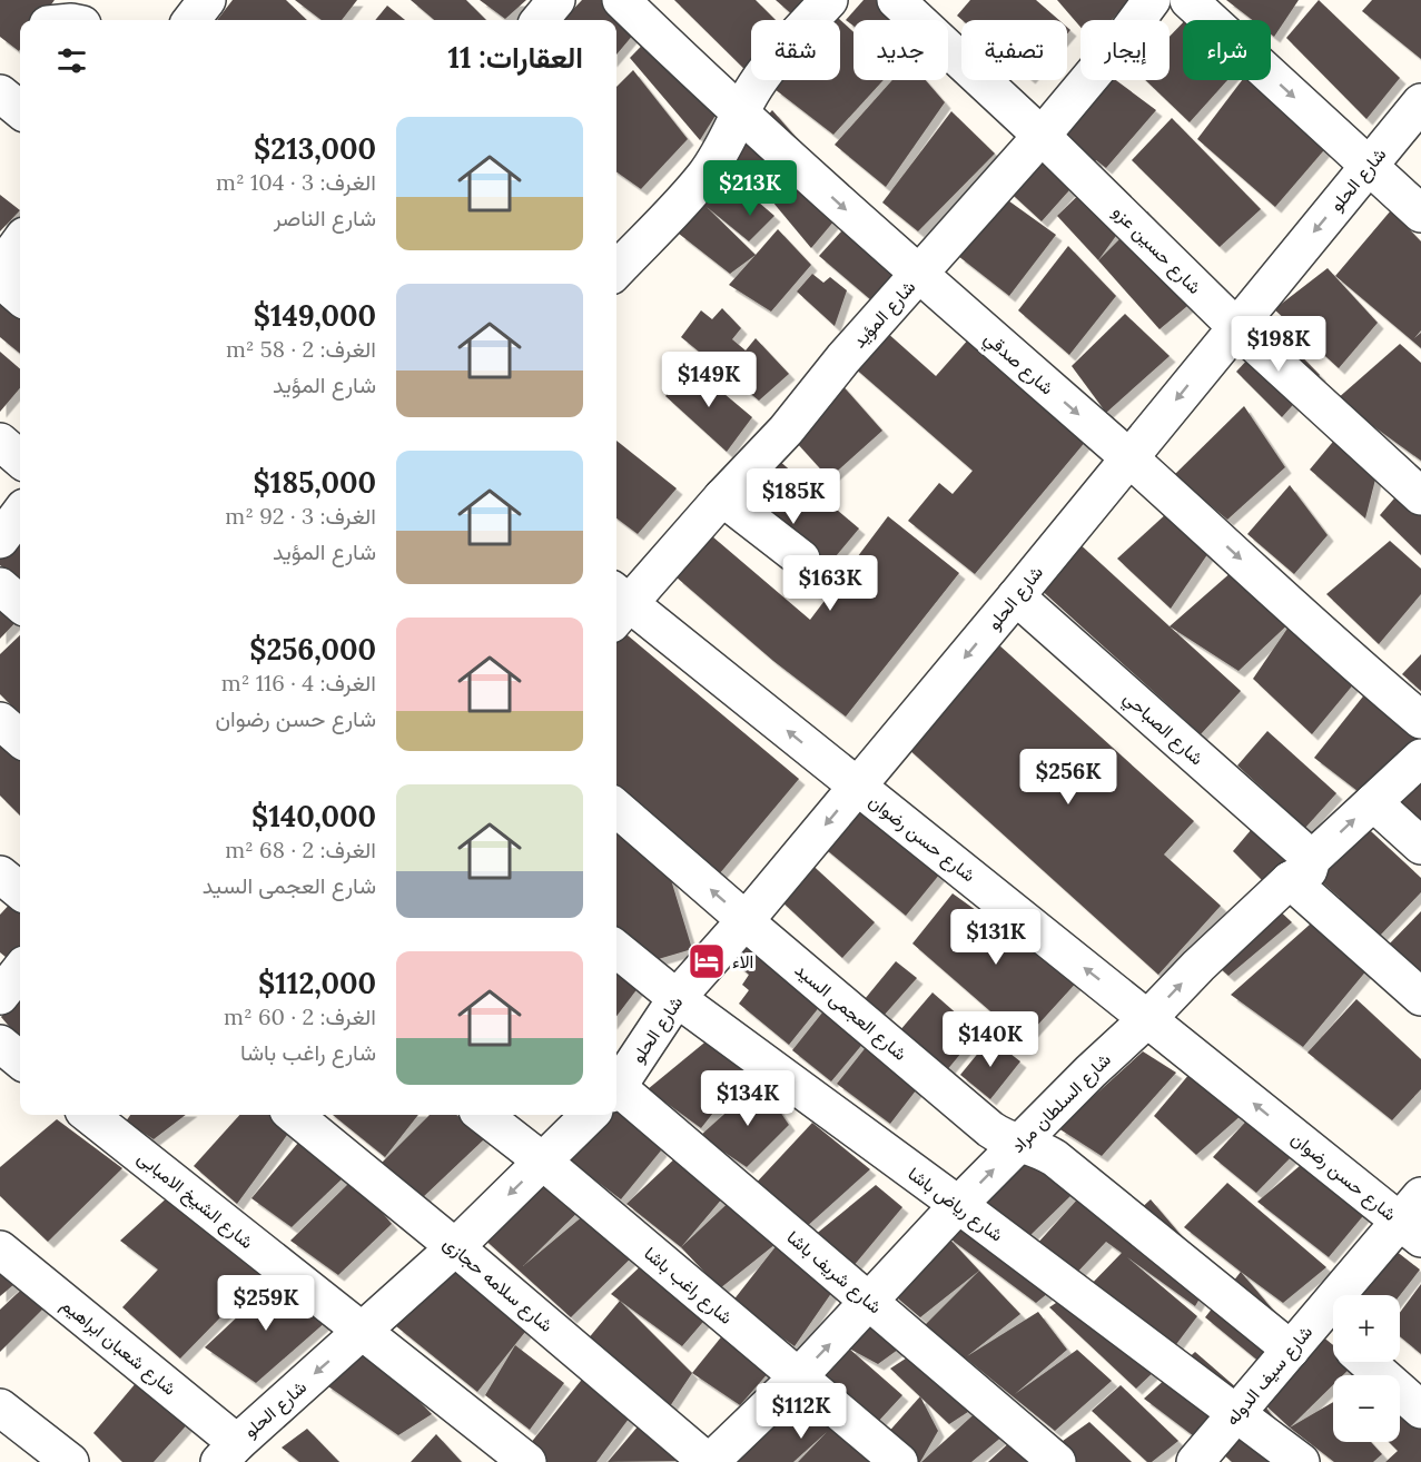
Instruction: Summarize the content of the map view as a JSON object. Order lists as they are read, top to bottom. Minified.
{"streets":{"street":["شارع الحلو","شارع حسين عزو","شارع المؤيد","شارع صدقي","شارع الصباحي","شارع حسن رضوان","شارع العجمى السيد","شارع السلطان مراد","شارع الشيخ الامبابى","شارع رياض باشا","شارع شريف باشا","شارع سلامه حجازى","شارع راغب باشا","شارع شعبان ابراهيم","شارع سيف الدوله"]},"crossings":[["شارع الحلو","شارع حسين عزو"],["شارع الحلو","شارع صدقي"],["شارع الحلو","شارع الصباحي"],["شارع الحلو","شارع حسن رضوان"],["شارع الحلو","شارع العجمى السيد"],["شارع الحلو","شارع الشيخ الامبابى"],["شارع الحلو","شارع رياض باشا"],["شارع الحلو","شارع سلامه حجازى"],["شارع الحلو","شارع راغب باشا"],["شارع الحلو","شارع شعبان ابراهيم"],["شارع حسين عزو","شارع المؤيد"],["شارع المؤيد","شارع صدقي"],["شارع المؤيد","شارع حسن رضوان"],["شارع الصباحي","شارع السلطان مراد"],["شارع حسن رضوان","شارع السلطان مراد"],["شارع حسن رضوان","شارع سيف الدوله"],["شارع العجمى السيد","شارع السلطان مراد"],["شارع العجمى السيد","شارع سيف الدوله"],["شارع السلطان مراد","شارع رياض باشا"],["شارع السلطان مراد","شارع شريف باشا"],["شارع السلطان مراد","شارع سلامه حجازى"],["شارع السلطان مراد","شارع راغب باشا"],["شارع رياض باشا","شارع سيف الدوله"]],"one_way":["شارع الحلو","شارع صدقي","شارع حسن رضوان","شارع السلطان مراد"],"places":{"hotel":["الاء"]},"page":{"chip":["شراء","إيجار","تصفية","جديد","شقة"],"heading":"العقارات: 11","list":[{"name":"$213,000","note":"الغرف: 3 · 104 m² · شارع الناصر"},{"name":"$149,000","note":"الغرف: 2 · 58 m² · شارع المؤيد"},{"name":"$185,000","note":"الغرف: 3 · 92 m² · شارع المؤيد"},{"name":"$256,000","note":"الغرف: 4 · 116 m² · شارع حسن رضوان"},{"name":"$140,000","note":"الغرف: 2 · 68 m² · شارع العجمى السيد"},{"name":"$112,000","note":"الغرف: 2 · 60 m² · شارع راغب باشا"}],"price":["$213K","$198K","$149K","$185K","$163K","$256K","$131K","$140K","$134K","$259K","$112K"],"map_buttons":["+","−"]}}
